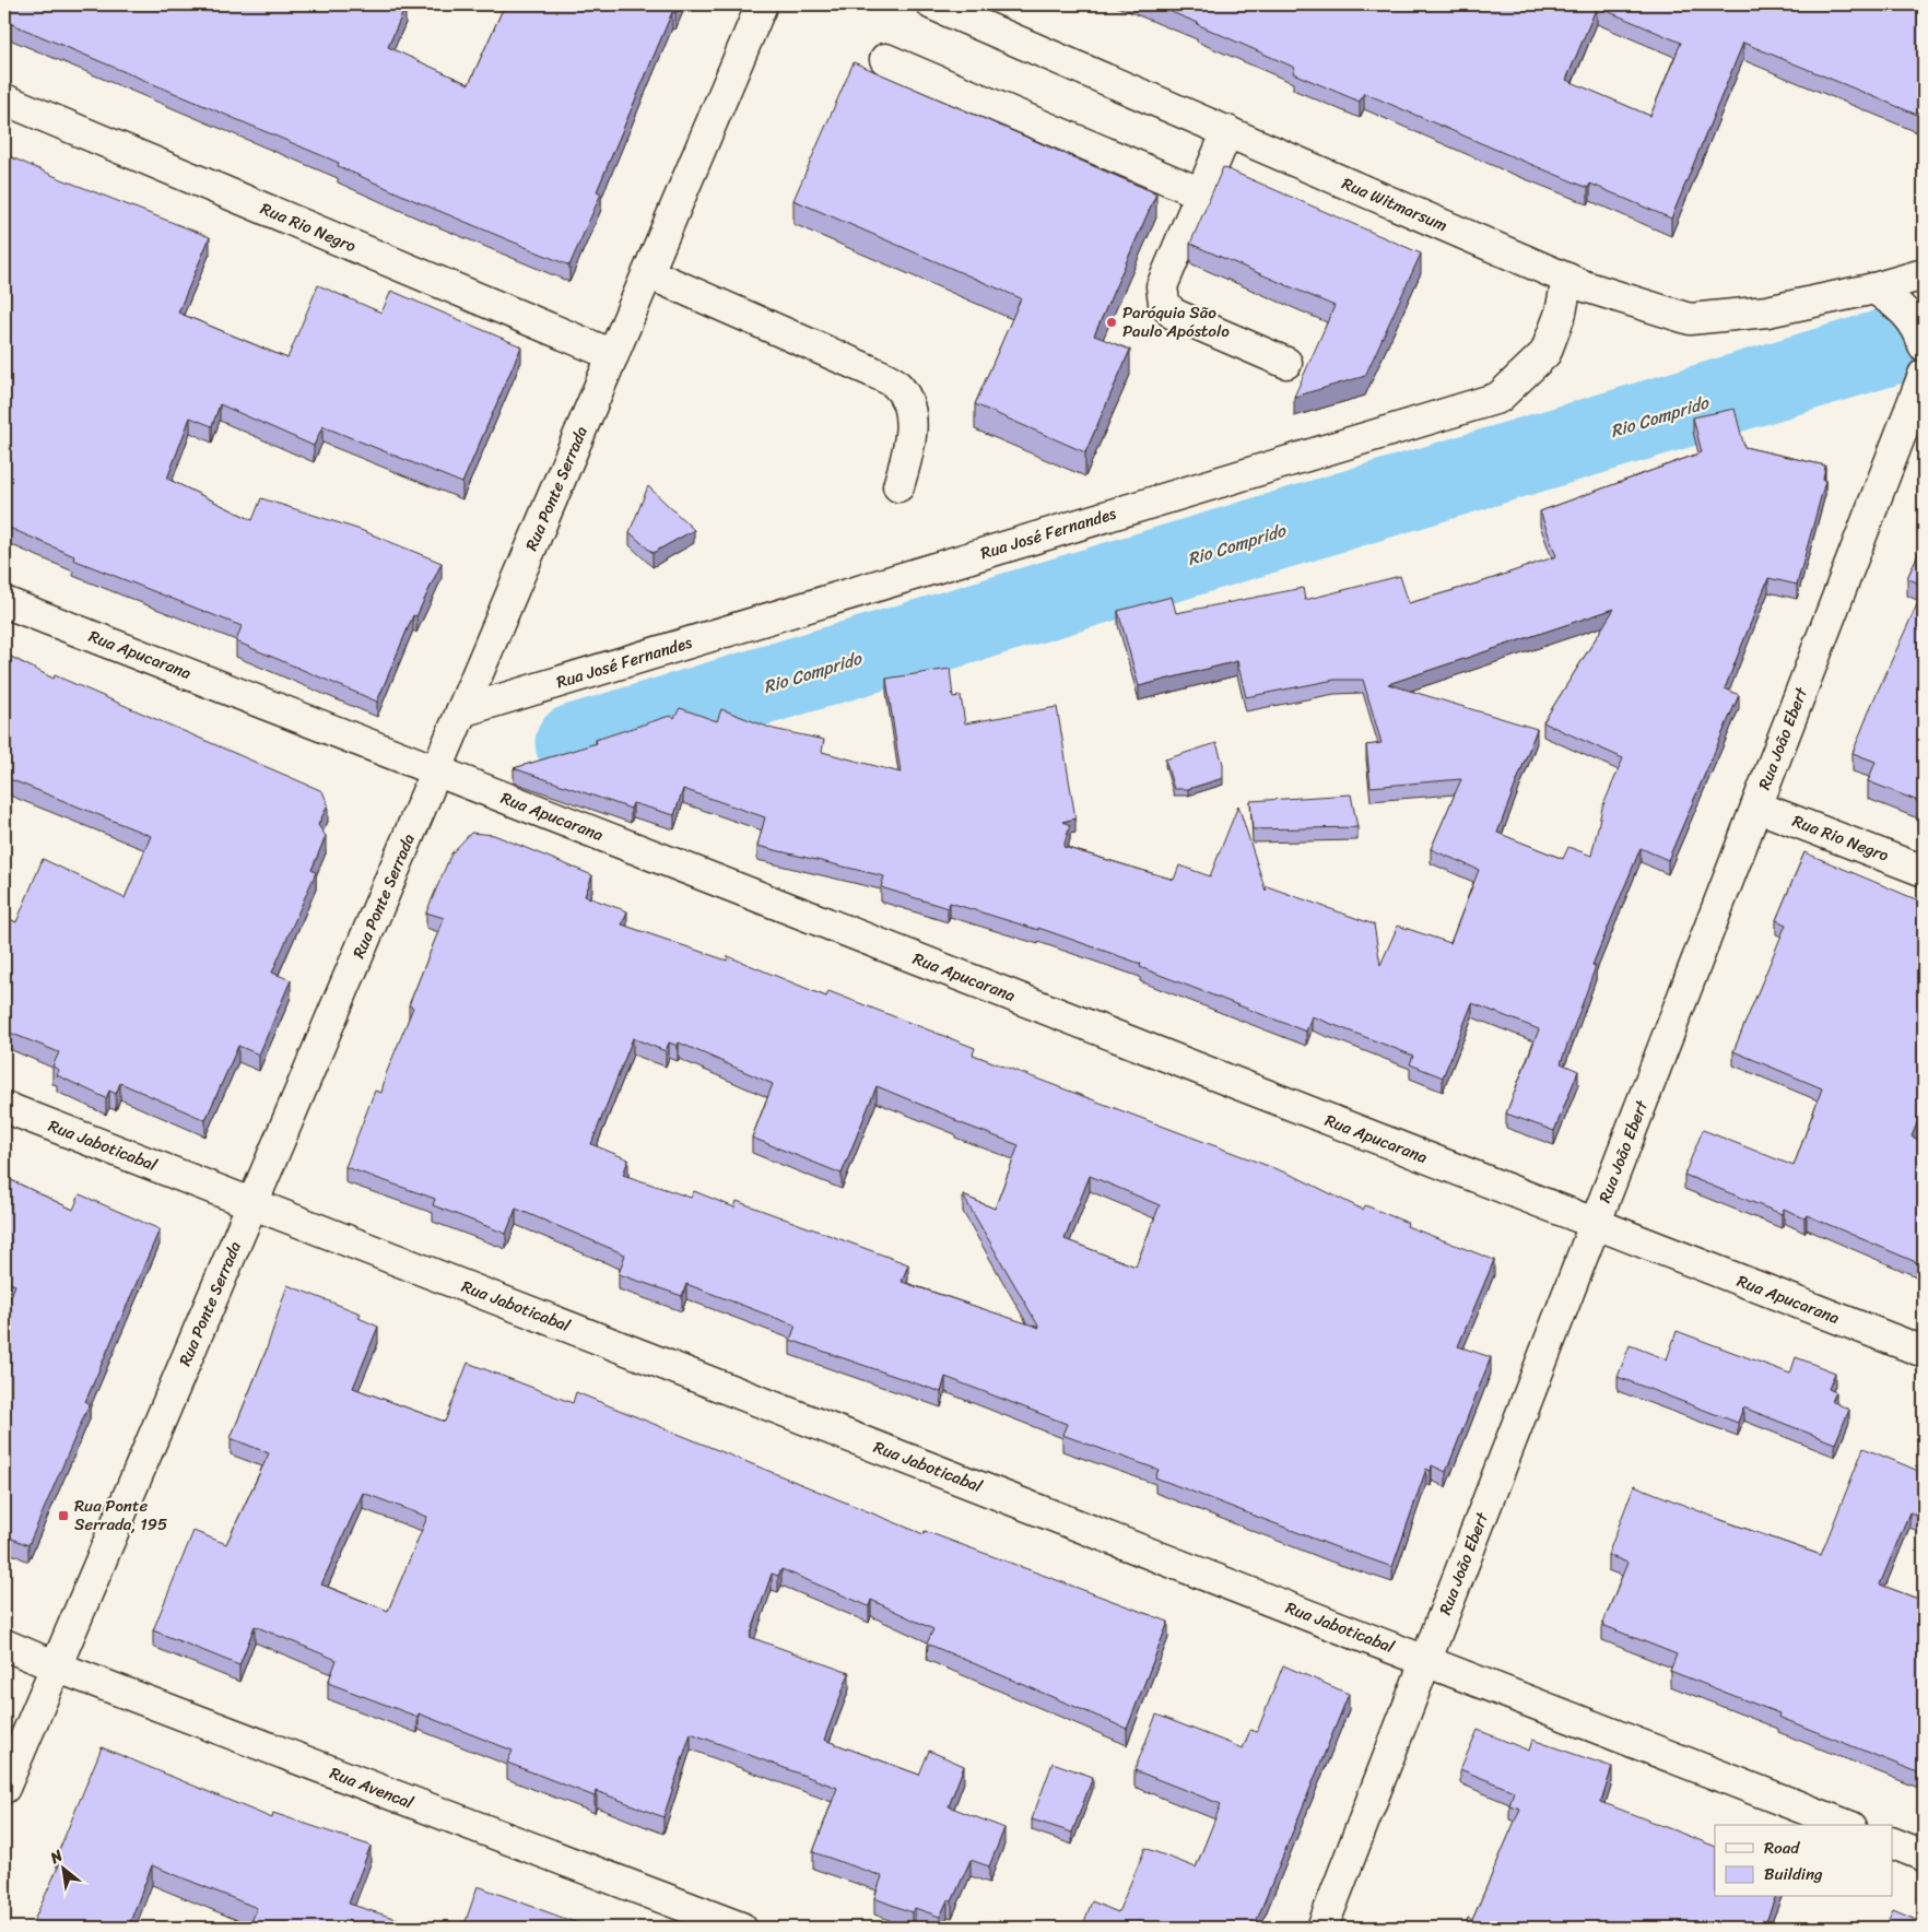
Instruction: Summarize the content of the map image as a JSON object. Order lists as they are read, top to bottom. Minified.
{"streets":{"street":["Rua Witmarsum","Rua Rio Negro","Rua Ponte Serrada","Rua José Fernandes","Rua Apucarana","Rua João Ebert","Rua Jaboticabal","Rua Avencal"]},"crossings":[["Rua Witmarsum","Rua José Fernandes"],["Rua Rio Negro","Rua Ponte Serrada"],["Rua Rio Negro","Rua João Ebert"],["Rua Ponte Serrada","Rua José Fernandes"],["Rua Ponte Serrada","Rua Apucarana"],["Rua Ponte Serrada","Rua Jaboticabal"],["Rua Ponte Serrada","Rua Avencal"],["Rua Apucarana","Rua João Ebert"],["Rua João Ebert","Rua Jaboticabal"]],"water":["Rio Comprido"],"places":{"other":["Paróquia São Paulo Apóstolo"],"transit":["Rua Ponte Serrada, 195"]},"legend":["Road","Building"],"north":"top left"}
